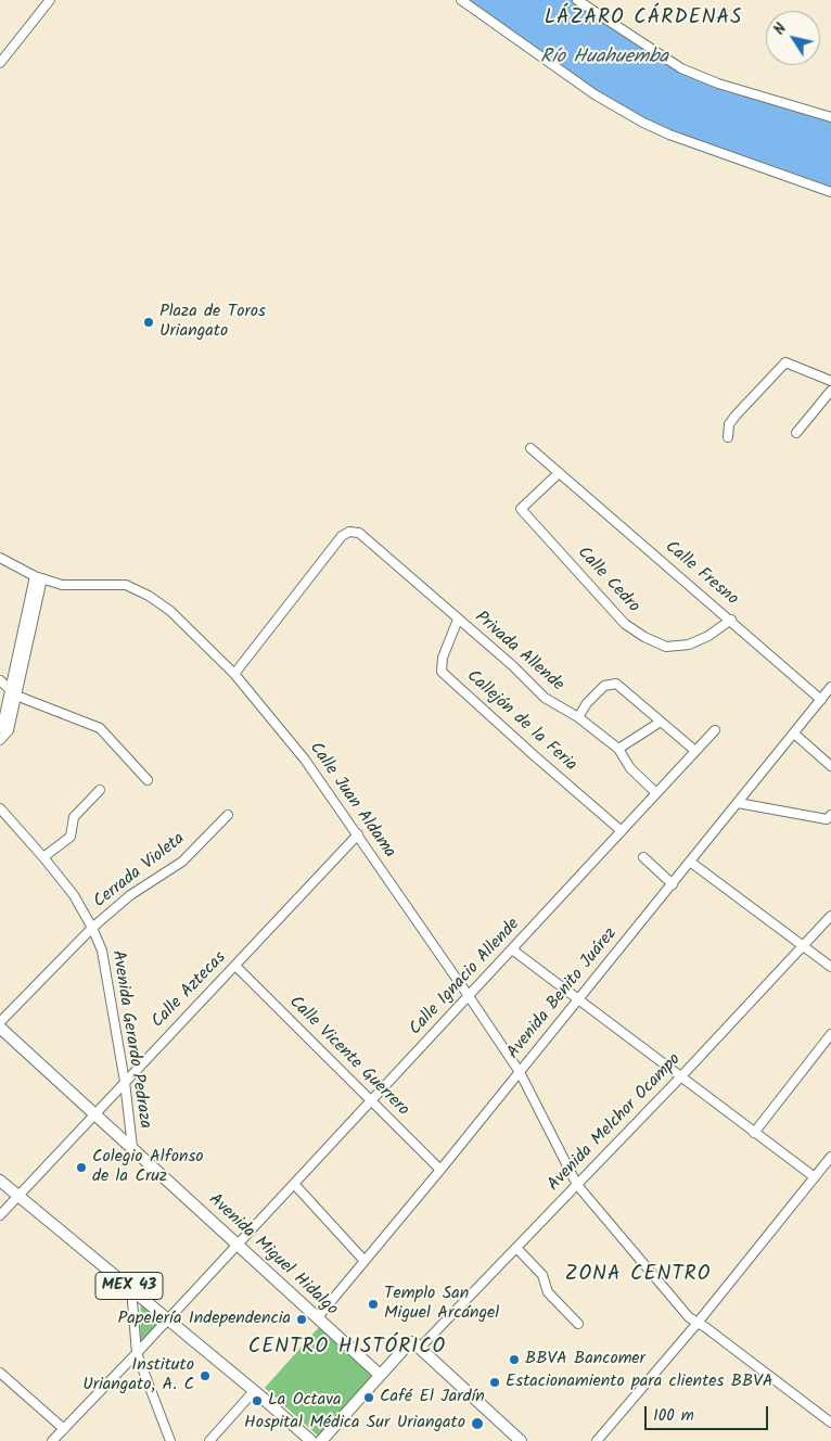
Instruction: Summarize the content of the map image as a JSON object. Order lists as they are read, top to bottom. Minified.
{"streets":{"main road":["Avenida Miguel Hidalgo","MEX 43"],"street":["Calle Fresno","Calle Cedro","Privada Allende","Callejón de la Feria","Calle Juan Aldama","Cerrada Violeta","Calle Ignacio Allende","Calle Aztecas","Avenida Benito Juárez","Avenida Gerardo Pedraza","Calle Vicente Guerrero","Avenida Melchor Ocampo"]},"crossings":[["Calle Fresno","Calle Cedro"],["Calle Fresno","Avenida Benito Juárez"],["Privada Allende","Callejón de la Feria"],["Privada Allende","Calle Juan Aldama"],["Privada Allende","Calle Ignacio Allende"],["Callejón de la Feria","Calle Ignacio Allende"],["Calle Juan Aldama","Calle Ignacio Allende"],["Calle Juan Aldama","Calle Aztecas"],["Calle Juan Aldama","Avenida Benito Juárez"],["Calle Juan Aldama","Avenida Melchor Ocampo"],["Cerrada Violeta","Avenida Gerardo Pedraza"],["Calle Ignacio Allende","Calle Vicente Guerrero"],["Calle Ignacio Allende","Avenida Miguel Hidalgo"],["Calle Ignacio Allende","MEX 43"],["Calle Aztecas","Avenida Gerardo Pedraza"],["Calle Aztecas","Calle Vicente Guerrero"],["Calle Aztecas","Avenida Miguel Hidalgo"],["Calle Aztecas","MEX 43"],["Avenida Benito Juárez","Calle Vicente Guerrero"],["Avenida Benito Juárez","Avenida Miguel Hidalgo"],["Avenida Gerardo Pedraza","Avenida Miguel Hidalgo"]],"districts":["LÁZARO CÁRDENAS","ZONA CENTRO","CENTRO HISTÓRICO"],"water":["Río Huahuemba"],"places":["Plaza de Toros Uriangato","Colegio Alfonso de la Cruz","Templo San Miguel Arcángel","Papelería Independencia","BBVA Bancomer","Instituto Uriangato, A. C","Estacionamiento para clientes BBVA","Café El Jardín","La Octava","Hospital Médica Sur Uriangato"],"scale_bar":"100 m","north":"top left"}
